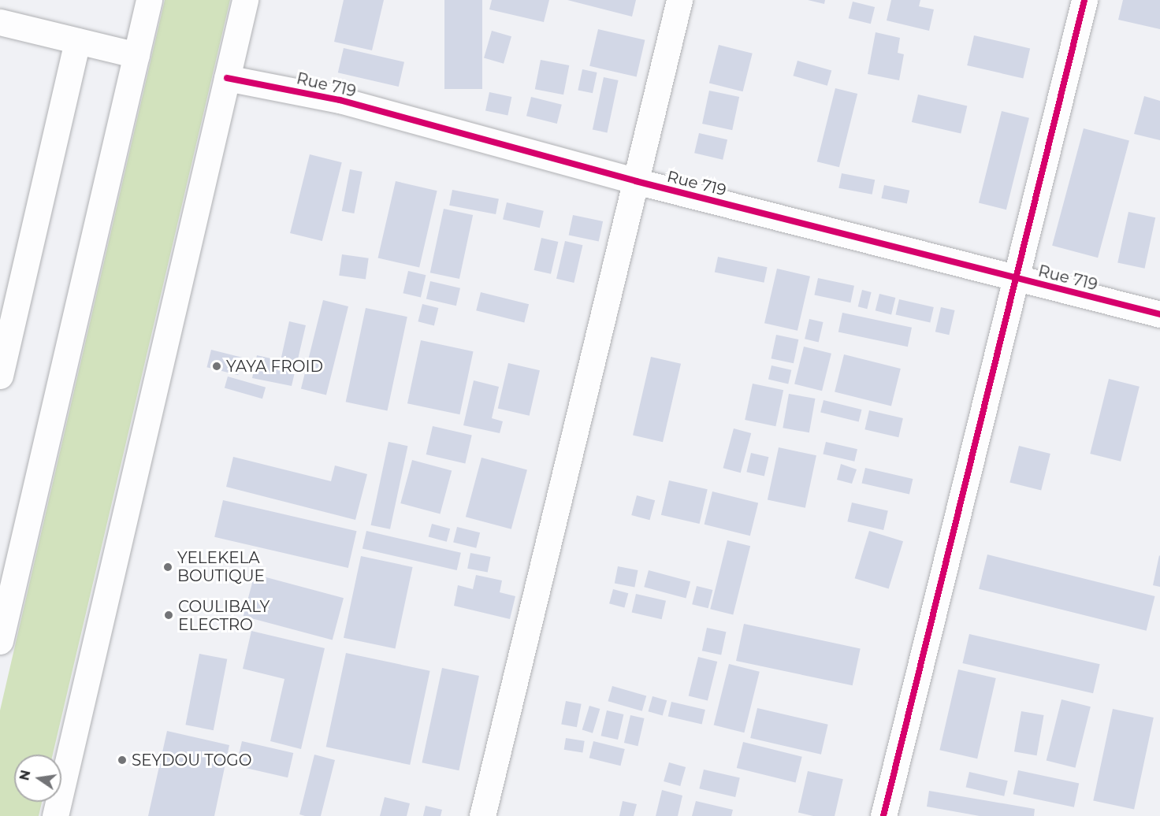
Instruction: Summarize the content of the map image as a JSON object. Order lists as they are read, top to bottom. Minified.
{"streets":{"street":["Rue 719"]},"places":["YAYA FROID","YELEKELA BOUTIQUE","COULIBALY ELECTRO","SEYDOU TOGO"],"north":"left"}
